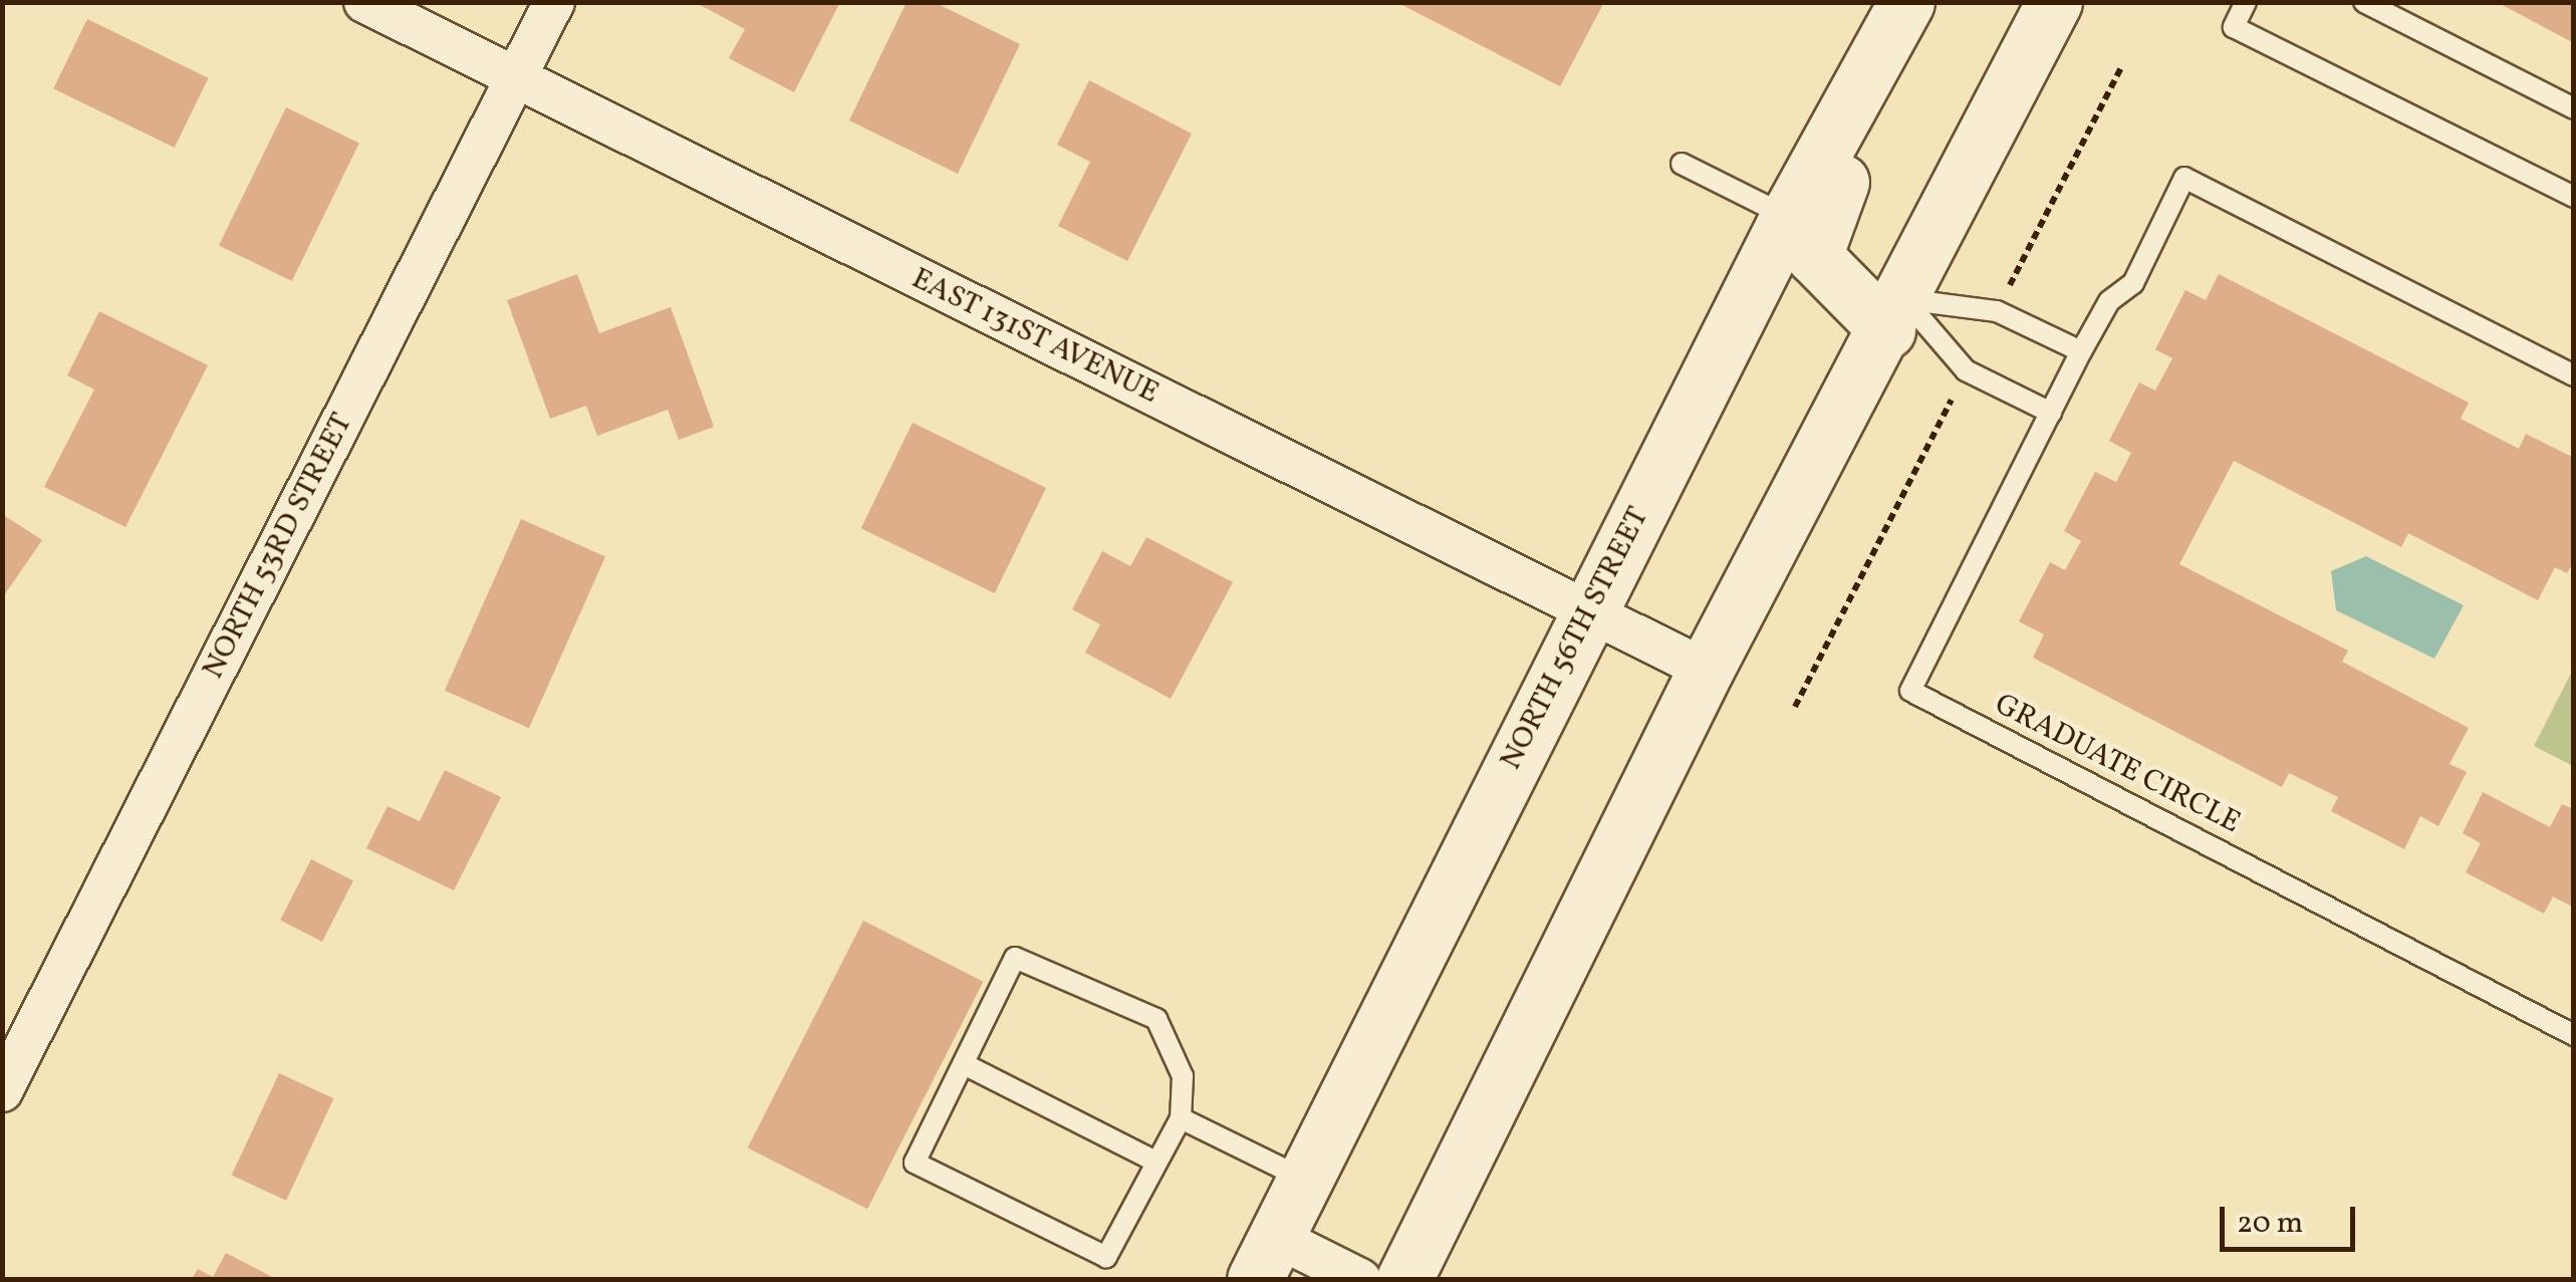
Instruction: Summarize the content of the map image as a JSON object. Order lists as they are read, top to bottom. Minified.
{"streets":{"main road":["NORTH 56TH STREET"],"street":["EAST 131ST AVENUE","NORTH 53RD STREET"],"lane":["GRADUATE CIRCLE"]},"crossings":[["EAST 131ST AVENUE","NORTH 53RD STREET"],["EAST 131ST AVENUE","NORTH 56TH STREET"]],"scale_bar":"20 m"}
